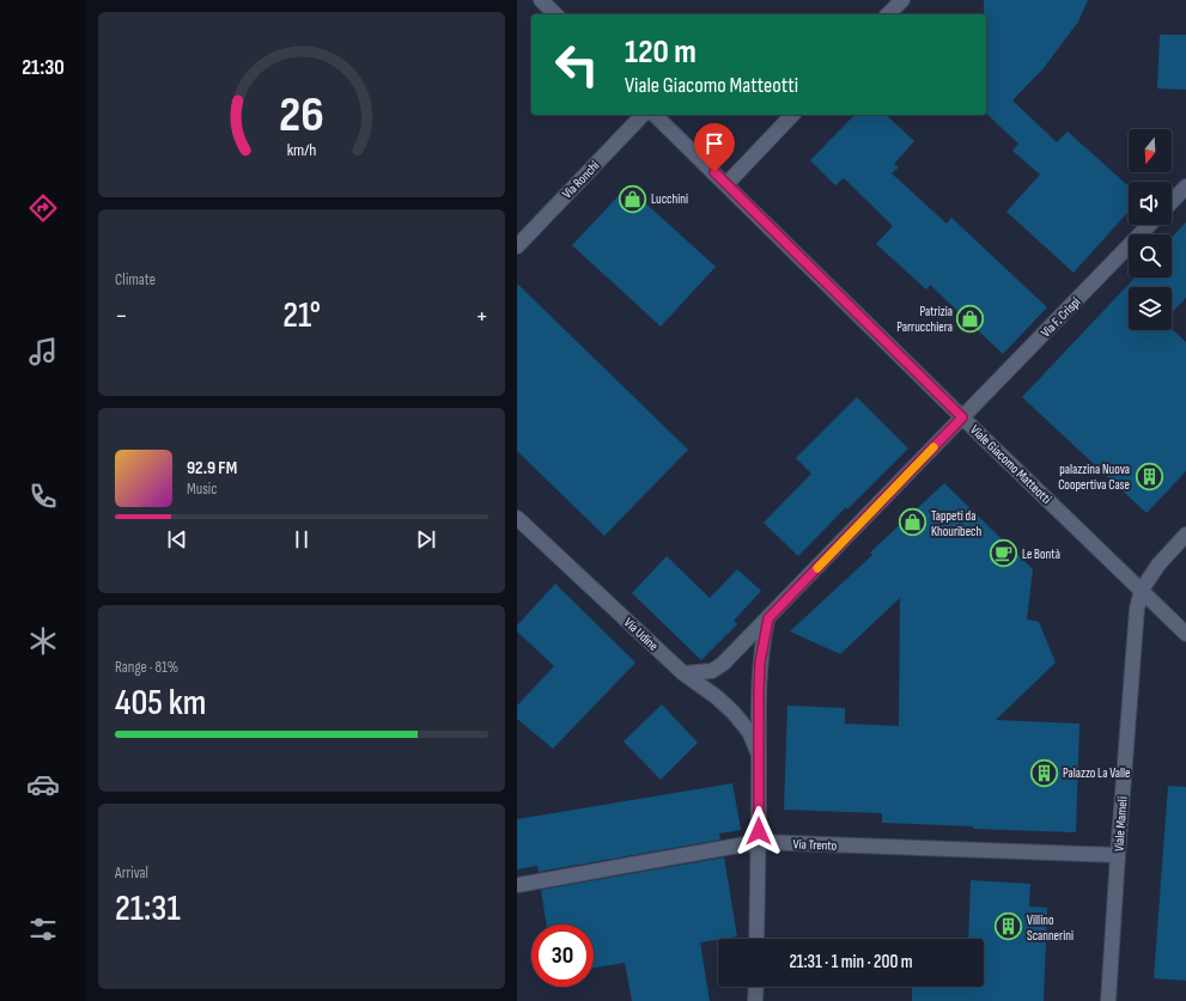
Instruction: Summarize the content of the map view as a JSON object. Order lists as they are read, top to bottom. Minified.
{"streets":{"street":["Via Ronchi","Via F. Crispi","Viale Giacomo Matteotti","Via Udine","Viale Mameli","Via Trento"]},"crossings":[["Via F. Crispi","Viale Giacomo Matteotti"],["Via F. Crispi","Via Udine"],["Viale Giacomo Matteotti","Viale Mameli"],["Viale Mameli","Via Trento"]],"places":{"shop":["Lucchini","Patrizia Parrucchiera","Tappeti da Khouribech"],"building":["palazzina Nuova Coopertiva Case","Palazzo La Valle","Villino Scannerini"],"cafe":["Le Bontà"]},"north":"bottom","page":{"tabs":"21:30","turn":["120 m","Viale Giacomo Matteotti"],"tile":["Climate",["Range · 81%","405 km"],["Arrival","21:31"]],"heat":["−","21°","+"],"song":["92.9 FM","Music"],"limit":"30","trip":"21:31 · 1 min · 200 m","gauge":["26","km/h"]}}
